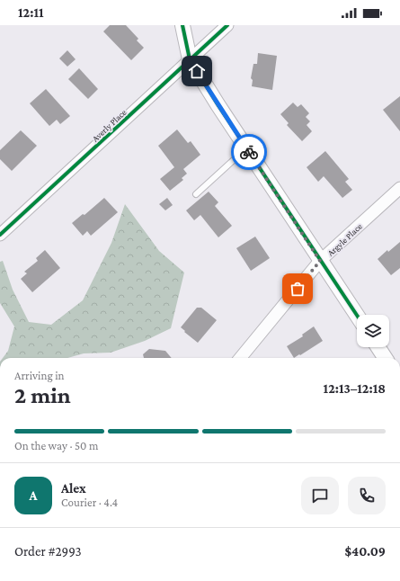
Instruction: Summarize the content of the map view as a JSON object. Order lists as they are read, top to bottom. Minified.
{"streets":{"street":["Averly Place","Argyle Place"]},"page":{"status":"12:11","heading":["2 min","Arriving in","12:13–12:18"],"panel":["Alex","Courier · 4.4","Order #2993","$40.09"],"bar":"On the way · 50 m","round":"A"}}
